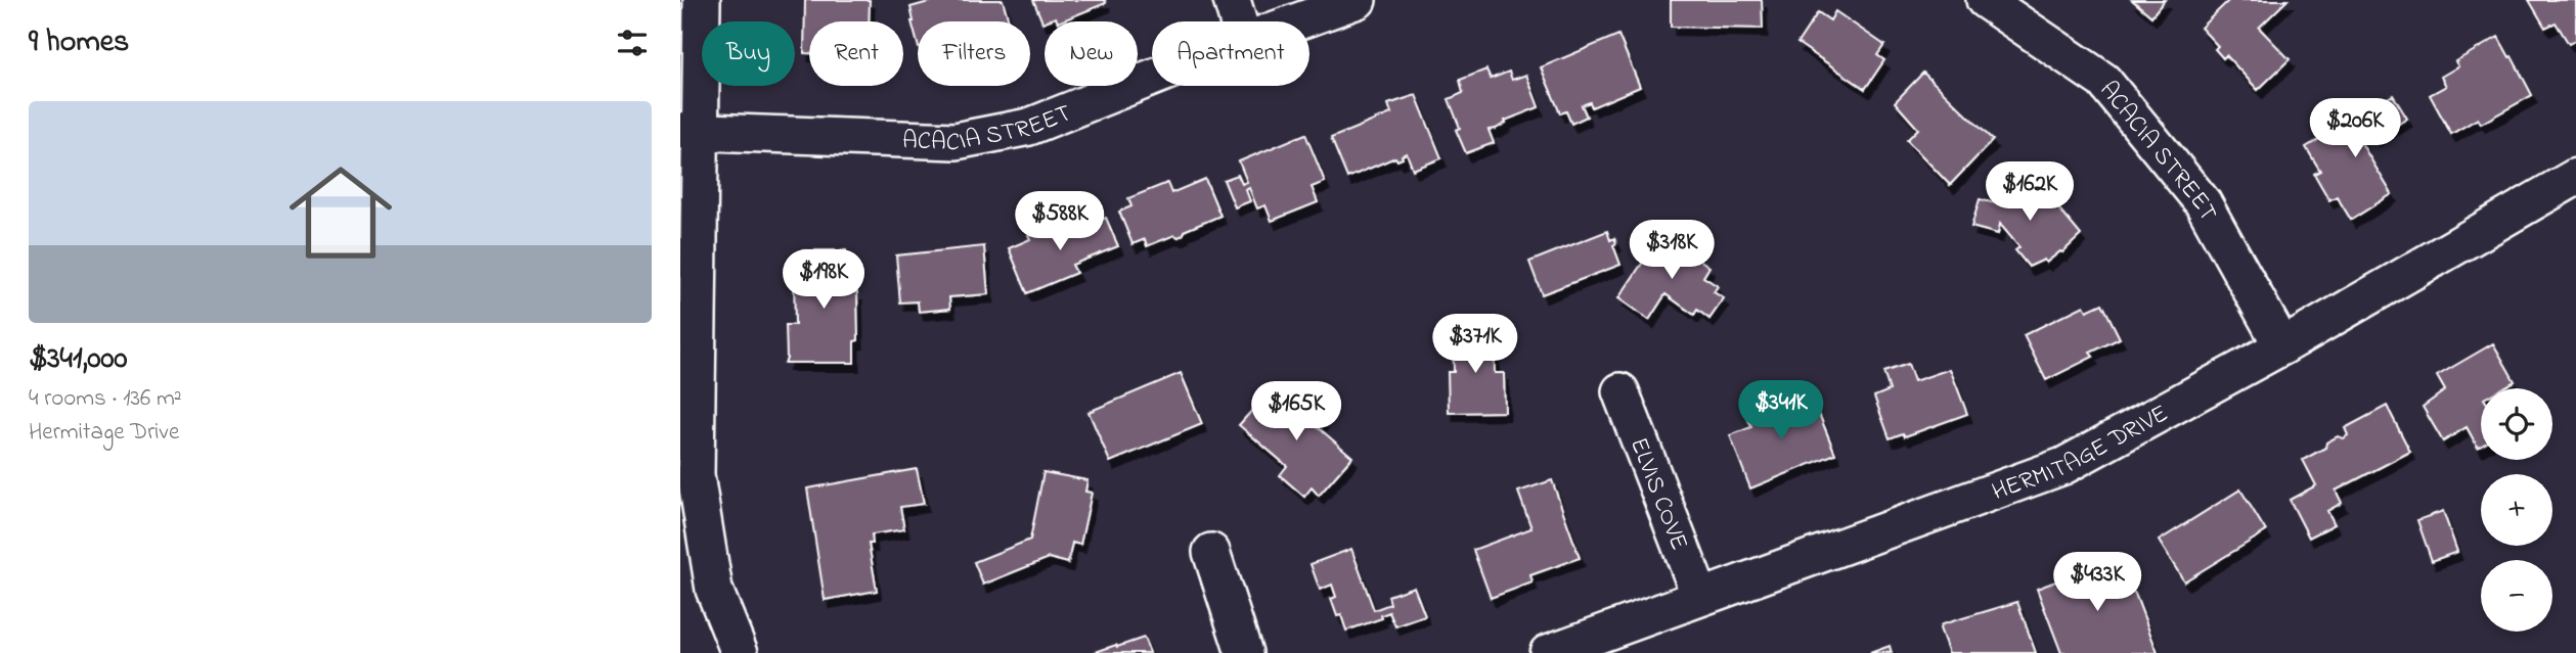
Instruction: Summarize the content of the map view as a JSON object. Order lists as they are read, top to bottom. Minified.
{"streets":{"street":["ACACIA STREET","HERMITAGE DRIVE","ELVIS COVE"]},"crossings":[["ACACIA STREET","HERMITAGE DRIVE"],["HERMITAGE DRIVE","ELVIS COVE"]],"page":{"heading":"9 homes","chip":["Buy","Rent","Filters","New","Apartment"],"list":[{"name":"$341,000","note":"4 rooms · 136 m² · Hermitage Drive"}],"price":["$206K","$162K","$588K","$318K","$198K","$371K","$341K","$165K","$433K"],"map_buttons":["+","−"]}}
